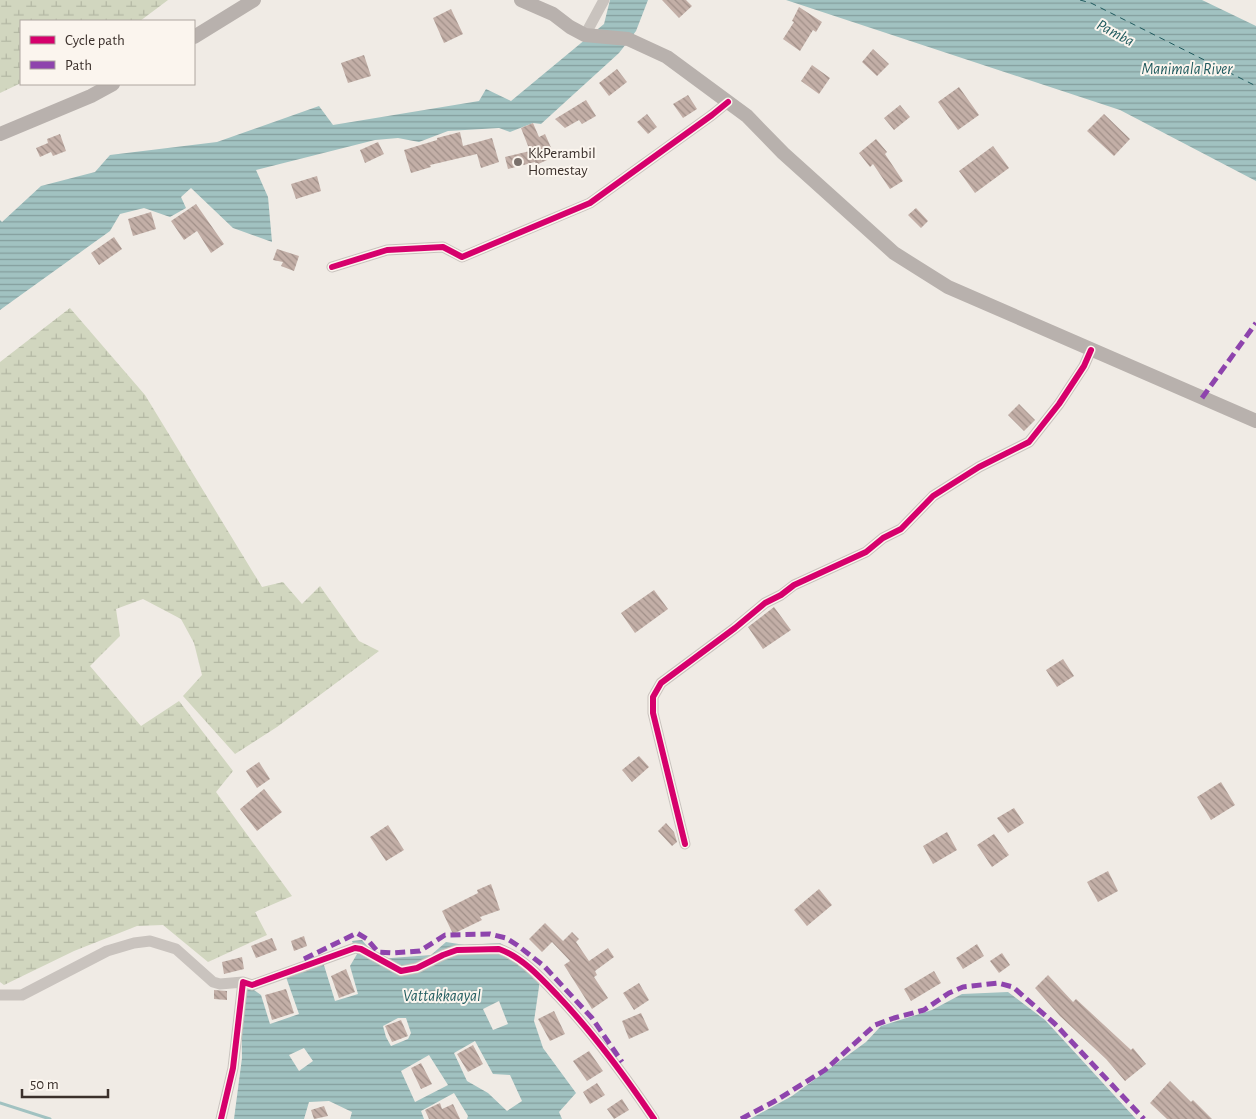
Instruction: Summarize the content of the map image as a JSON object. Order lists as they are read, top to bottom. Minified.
{"water":["Pamba","Manimala River","Vattakkaayal"],"places":["KkPerambil Homestay"],"legend":["Cycle path","Path"],"scale_bar":"50 m"}
